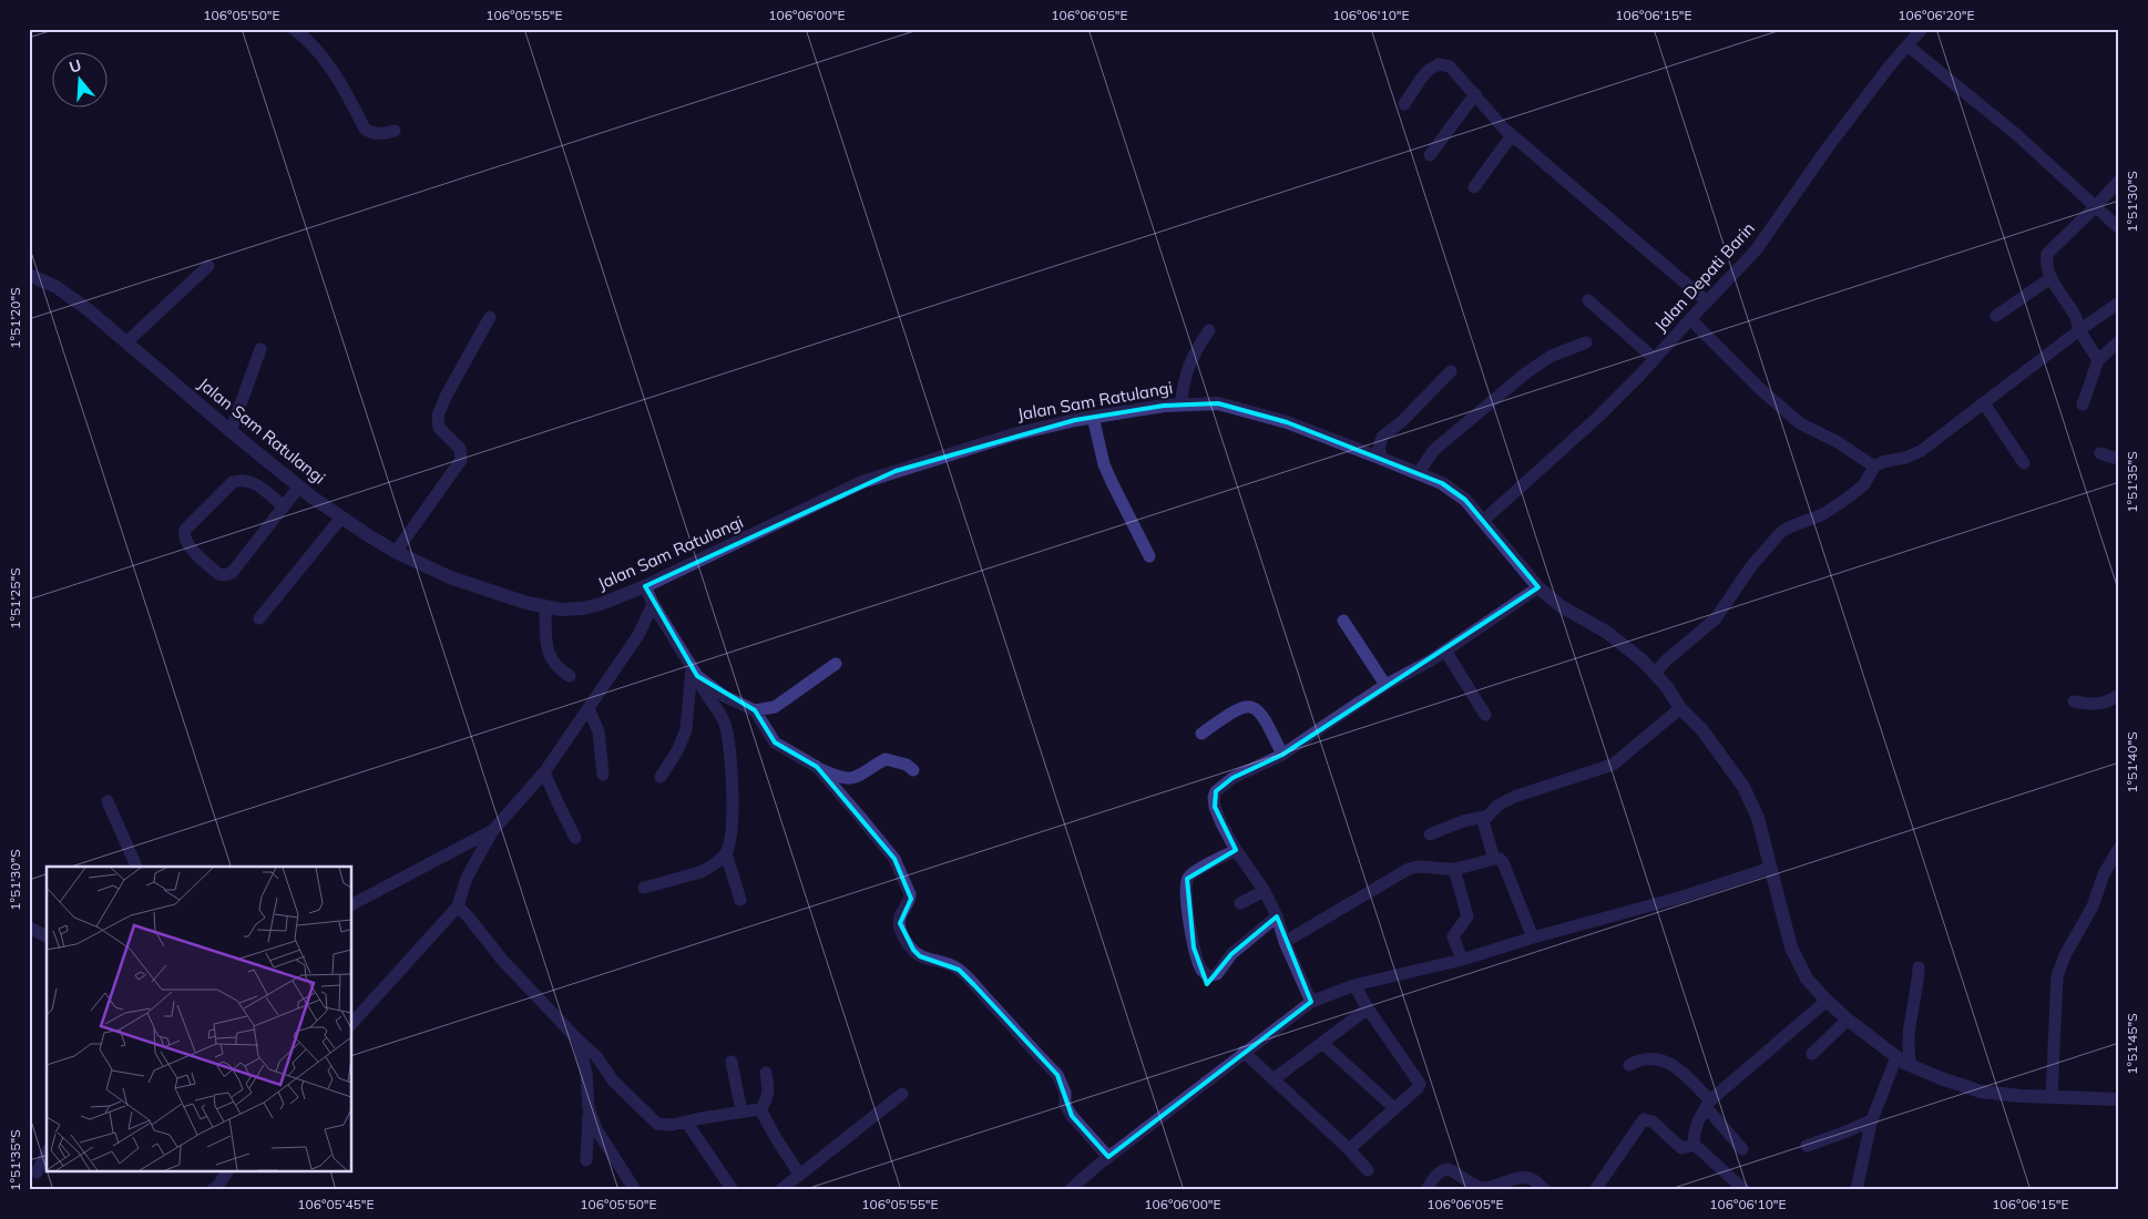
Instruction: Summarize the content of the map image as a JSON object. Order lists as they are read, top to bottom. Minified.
{"streets":{"street":["Jalan Depati Barin","Jalan Sam Ratulangi"]},"crossings":[["Jalan Depati Barin","Jalan Sam Ratulangi"]],"north":"top","coordinates":["106°05'50\"E","106°05'55\"E","106°06'00\"E","106°06'05\"E","106°06'10\"E","106°06'15\"E","106°06'20\"E","1°51'30\"S","1°51'20\"S","1°51'35\"S","1°51'25\"S","1°51'40\"S","1°51'45\"S","106°05'45\"E"]}
